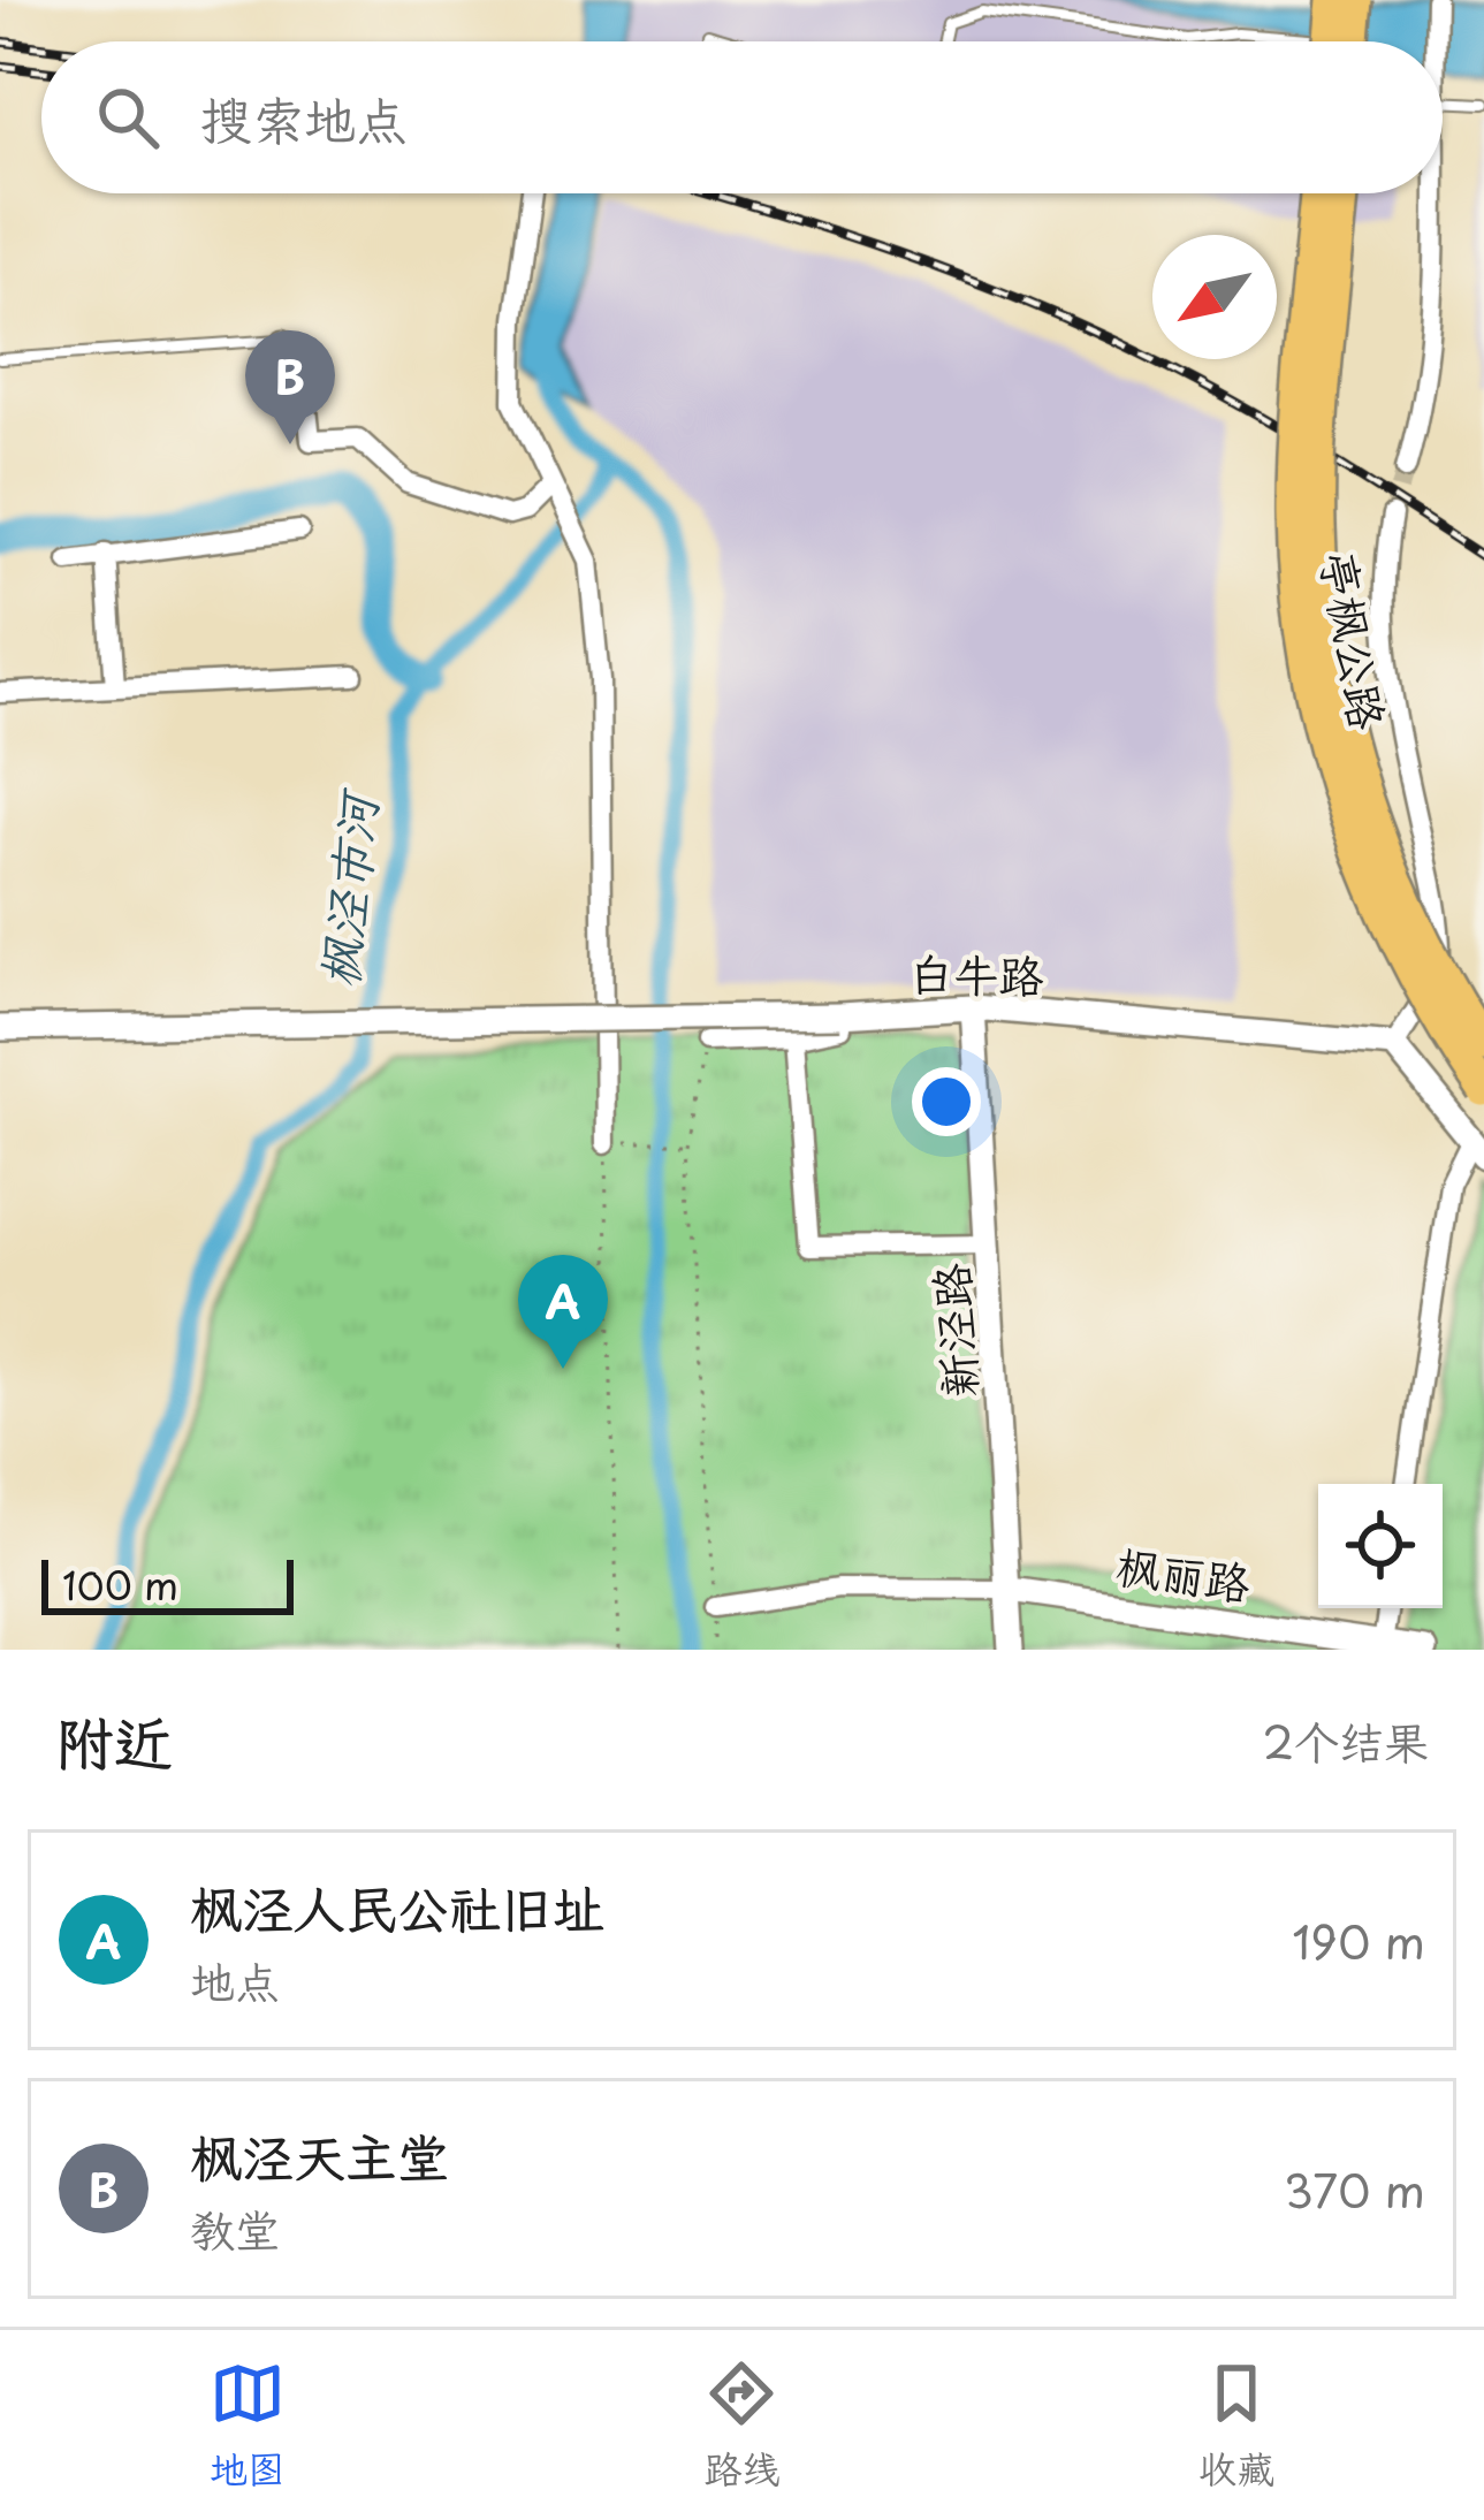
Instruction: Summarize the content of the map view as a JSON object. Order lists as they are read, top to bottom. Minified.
{"streets":{"highway":["亭枫公路"],"street":["白牛路","新泾路","枫丽路"]},"crossings":[["白牛路","新泾路"],["新泾路","枫丽路"]],"water":["枫泾市河"],"scale_bar":"100 m","north":"bottom left","page":{"search":"搜索地点","pins":["B","A"],"scale":"100 m","heading":["附近","2个结果"],"list":[{"mark":"A","name":"枫泾人民公社旧址","note":"地点","value":"190 m"},{"mark":"B","name":"枫泾天主堂","note":"教堂","value":"370 m"}],"nav":["地图","路线","收藏"]}}
